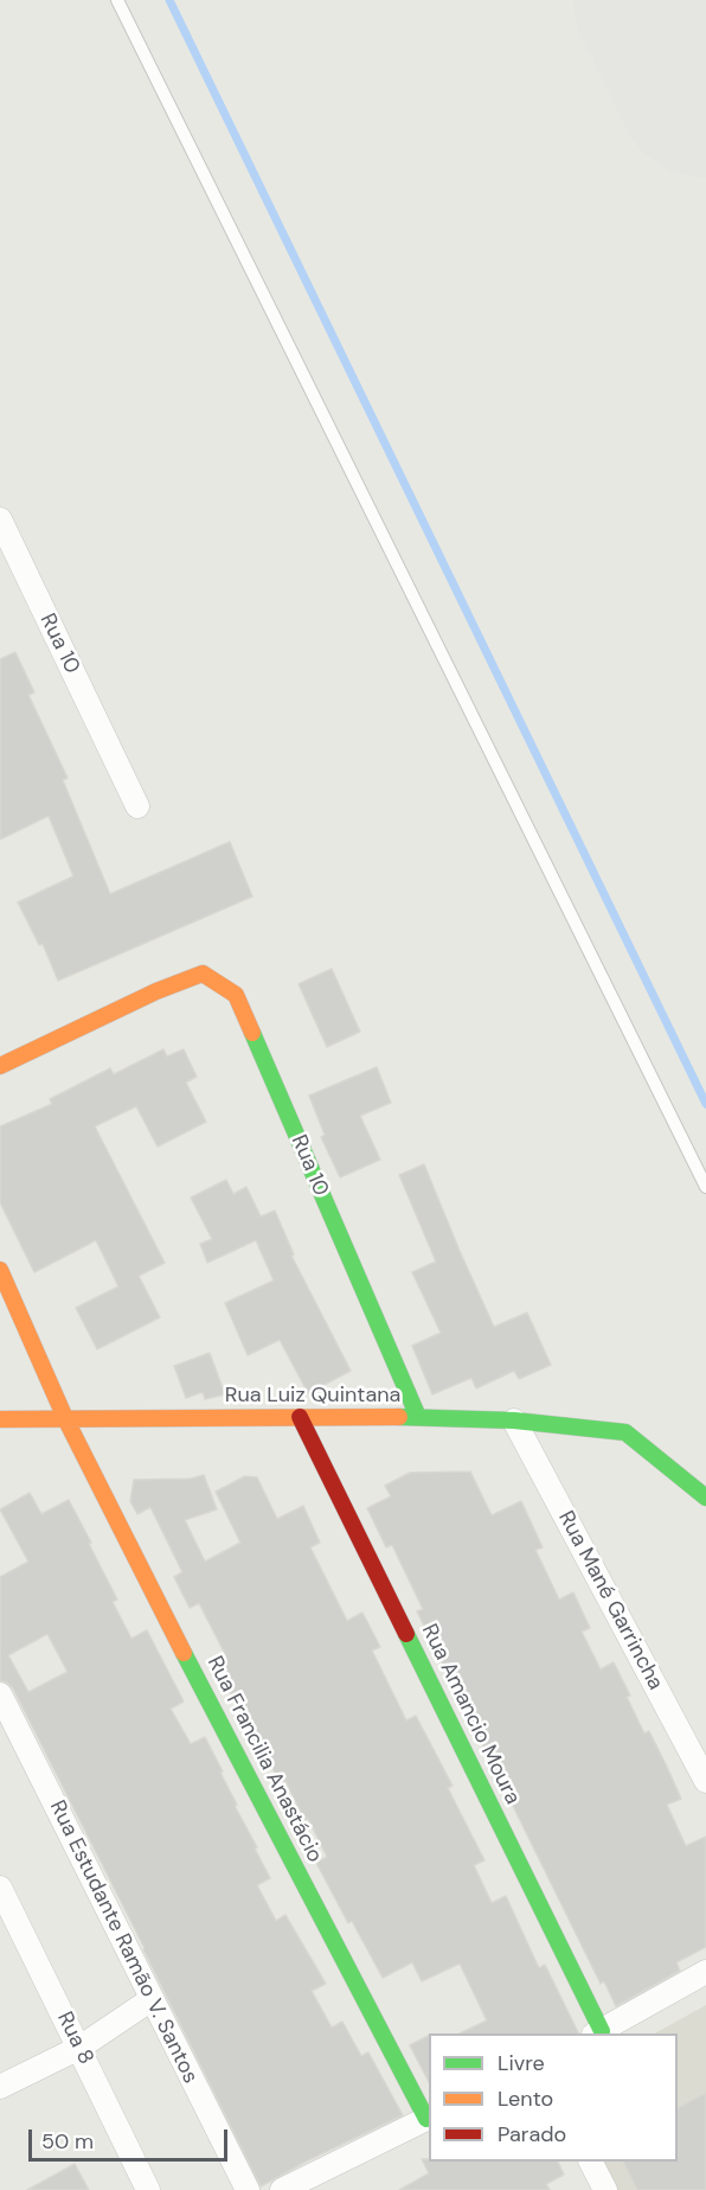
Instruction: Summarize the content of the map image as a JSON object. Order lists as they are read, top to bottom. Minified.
{"streets":{"street":["Rua 10","Rua Luiz Quintana","Rua Mané Garrincha","Rua Amancio Moura","Rua Francilia Anastácio","Rua Estudante Ramão V. Santos","Rua 8"]},"crossings":[["Rua 10","Rua Luiz Quintana"],["Rua Luiz Quintana","Rua Mané Garrincha"],["Rua Luiz Quintana","Rua Amancio Moura"],["Rua Luiz Quintana","Rua Francilia Anastácio"]],"legend":["Livre","Lento","Parado"],"scale_bar":"50 m"}
